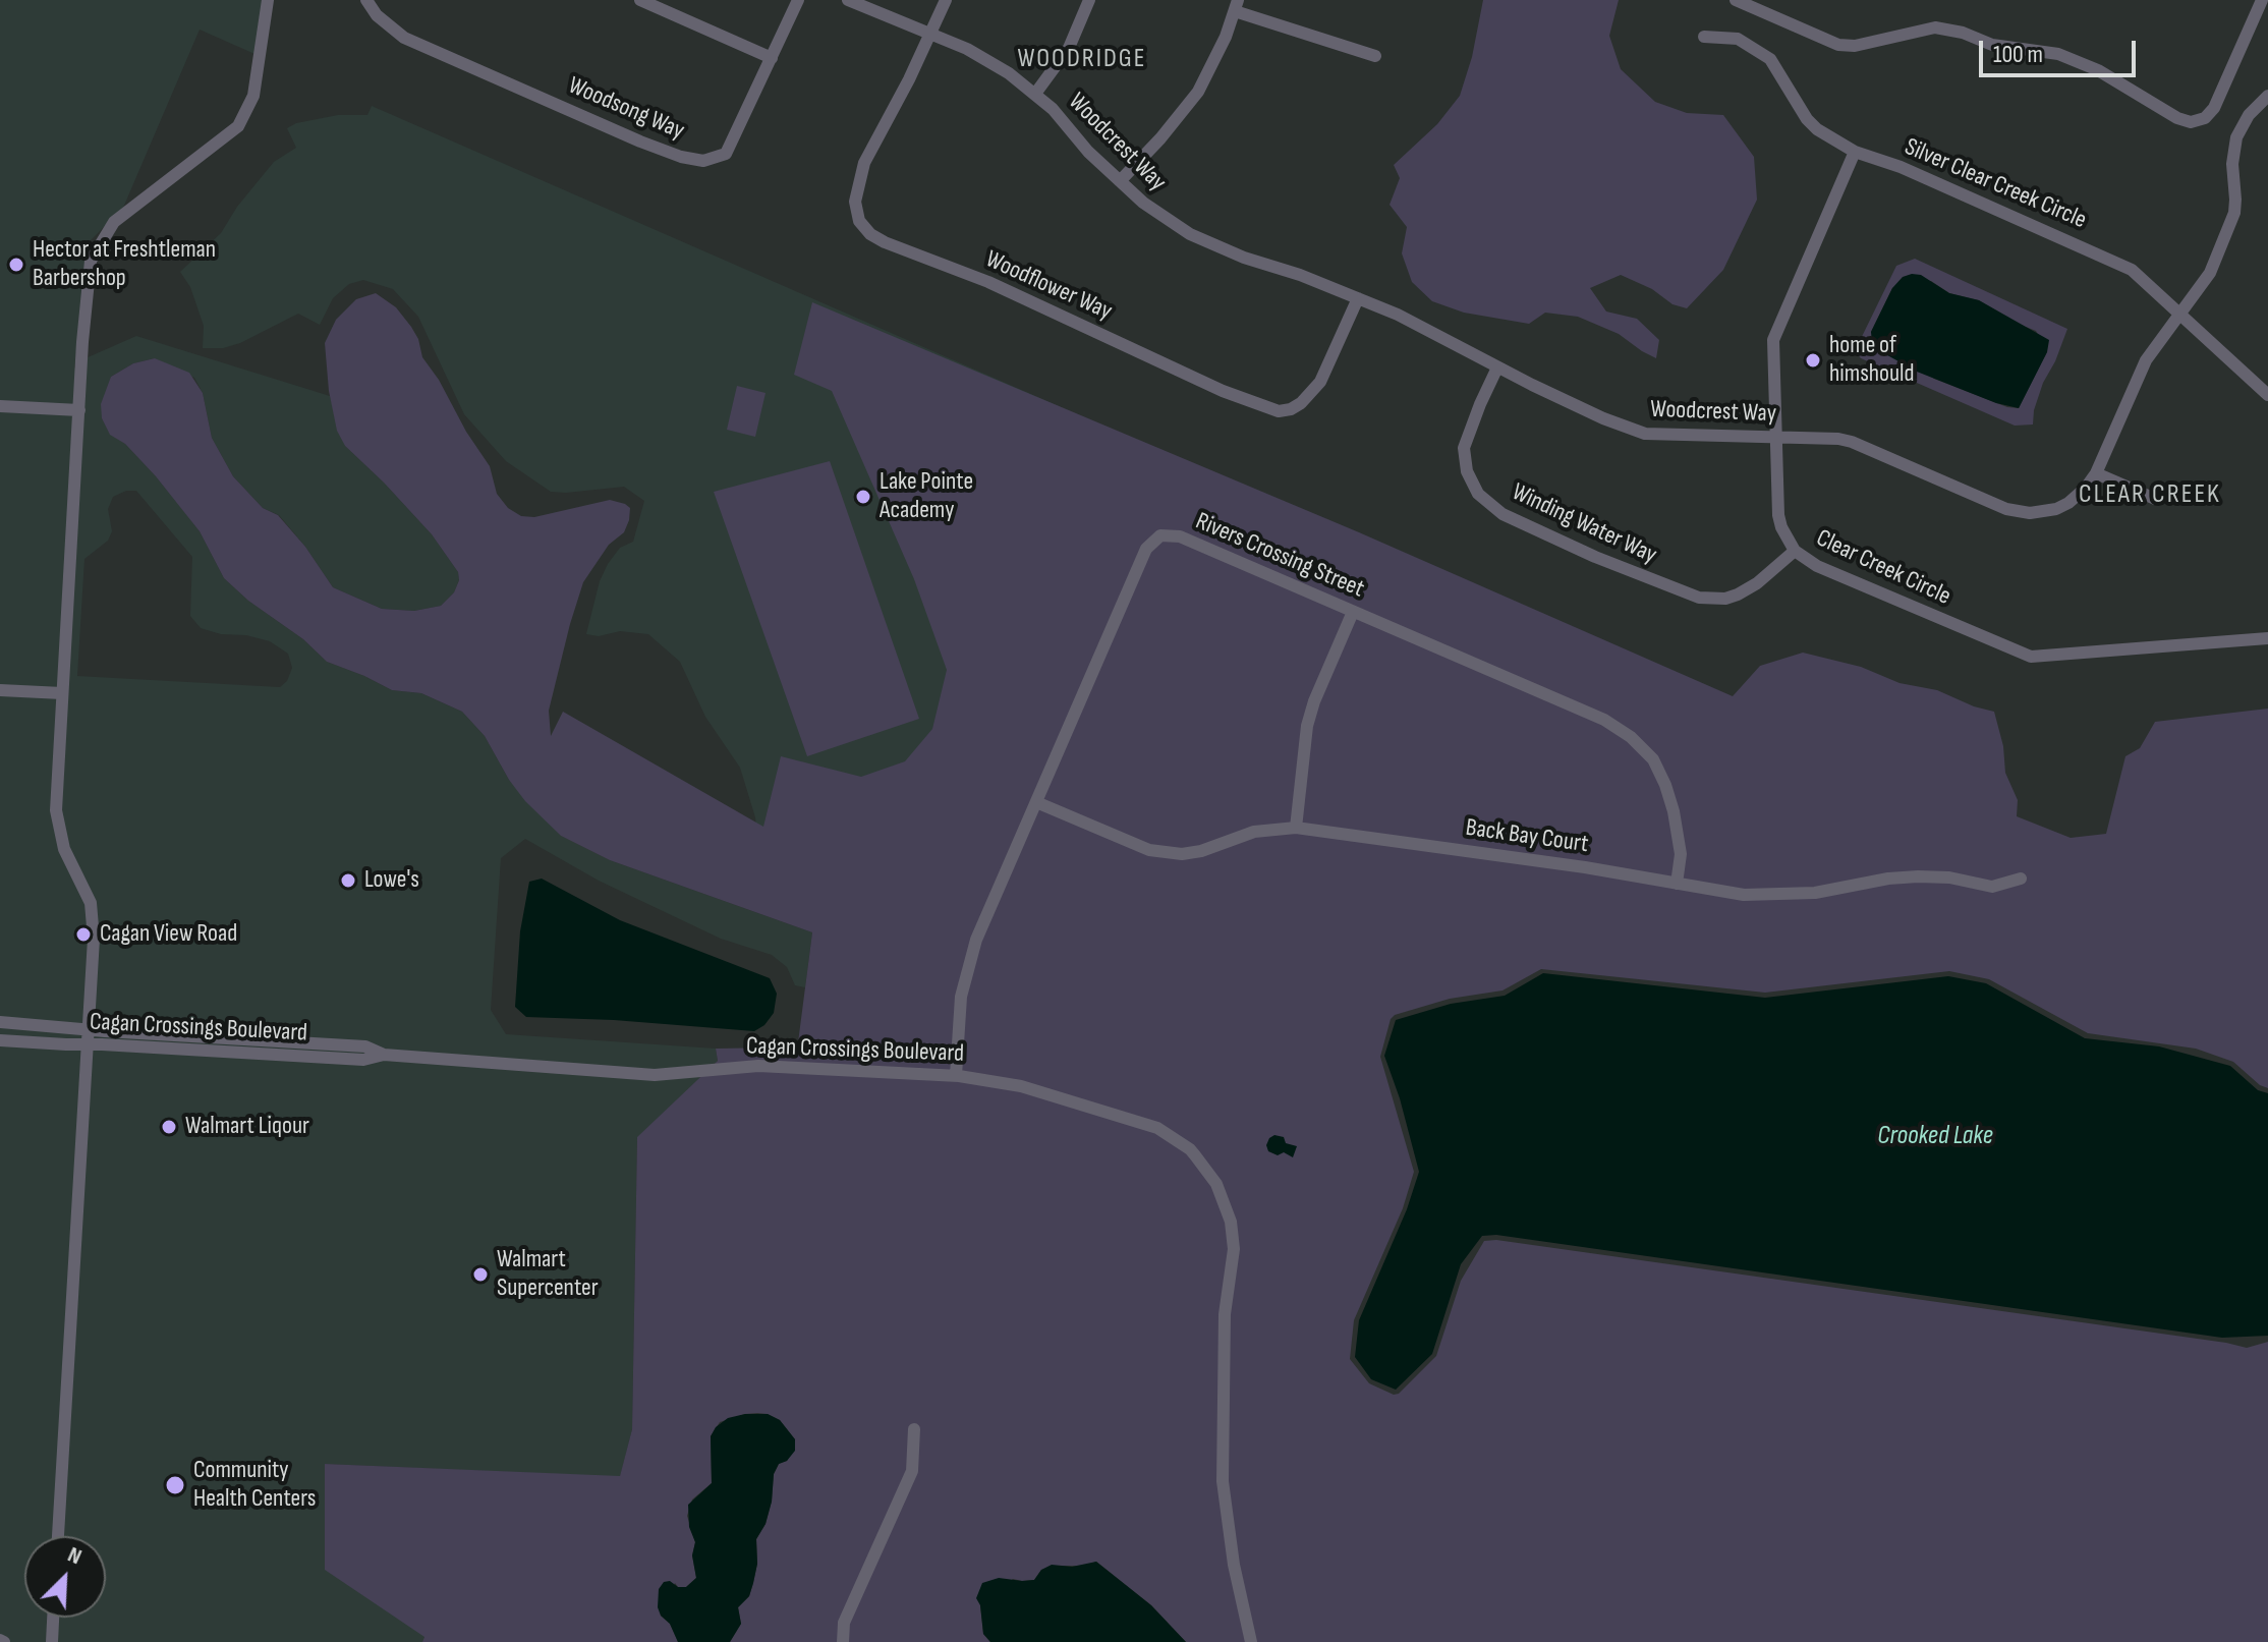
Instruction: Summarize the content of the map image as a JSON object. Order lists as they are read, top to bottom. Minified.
{"streets":{"street":["Woodsong Way","Woodcrest Way","Silver Clear Creek Circle","Woodflower Way","Winding Water Way","Rivers Crossing Street","Clear Creek Circle","Back Bay Court","Cagan Crossings Boulevard"]},"crossings":[["Woodcrest Way","Silver Clear Creek Circle"],["Woodcrest Way","Woodflower Way"],["Woodcrest Way","Winding Water Way"],["Woodcrest Way","Clear Creek Circle"],["Silver Clear Creek Circle","Clear Creek Circle"],["Winding Water Way","Clear Creek Circle"],["Rivers Crossing Street","Back Bay Court"],["Rivers Crossing Street","Cagan Crossings Boulevard"]],"districts":["WOODRIDGE","CLEAR CREEK"],"water":["Crooked Lake"],"places":["Hector at Freshtleman Barbershop","home of himshould","Lake Pointe Academy","Lowe's","Cagan View Road","Walmart Liqour","Walmart Supercenter","Community Health Centers"],"scale_bar":"100 m","north":"top right"}
